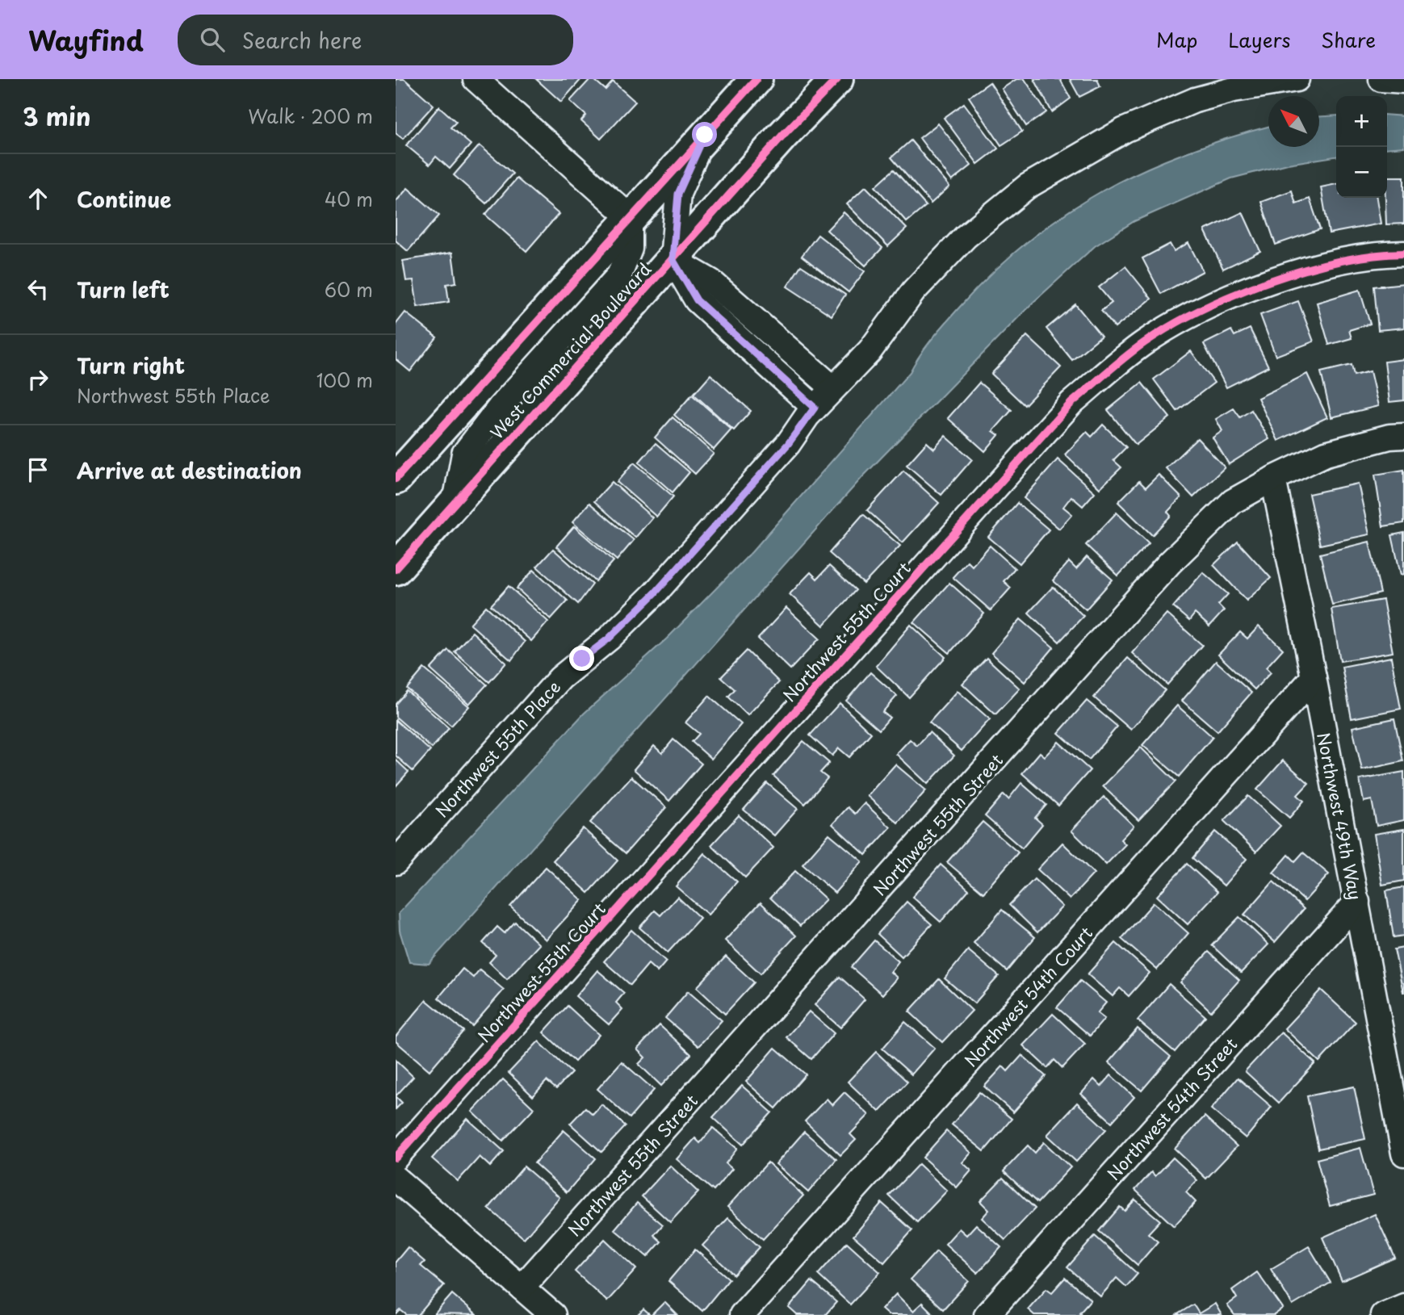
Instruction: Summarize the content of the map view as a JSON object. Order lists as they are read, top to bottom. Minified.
{"streets":{"highway":["West Commercial Boulevard"],"street":["Northwest 55th Court","Northwest 55th Place","Northwest 49th Way","Northwest 55th Street","Northwest 54th Court","Northwest 54th Street"]},"crossings":[["Northwest 49th Way","Northwest 55th Street"],["Northwest 49th Way","Northwest 54th Court"],["Northwest 49th Way","Northwest 54th Street"]],"north":"top left","page":{"header":"Wayfind","search":"Search here","nav":["Map","Layers","Share"],"heading":["3 min","Walk · 200 m"],"map_buttons":["+","−"],"list":[["Continue","40 m"],["Turn left","60 m"],["Turn right","Northwest 55th Place","100 m"],"Arrive at destination"]}}
